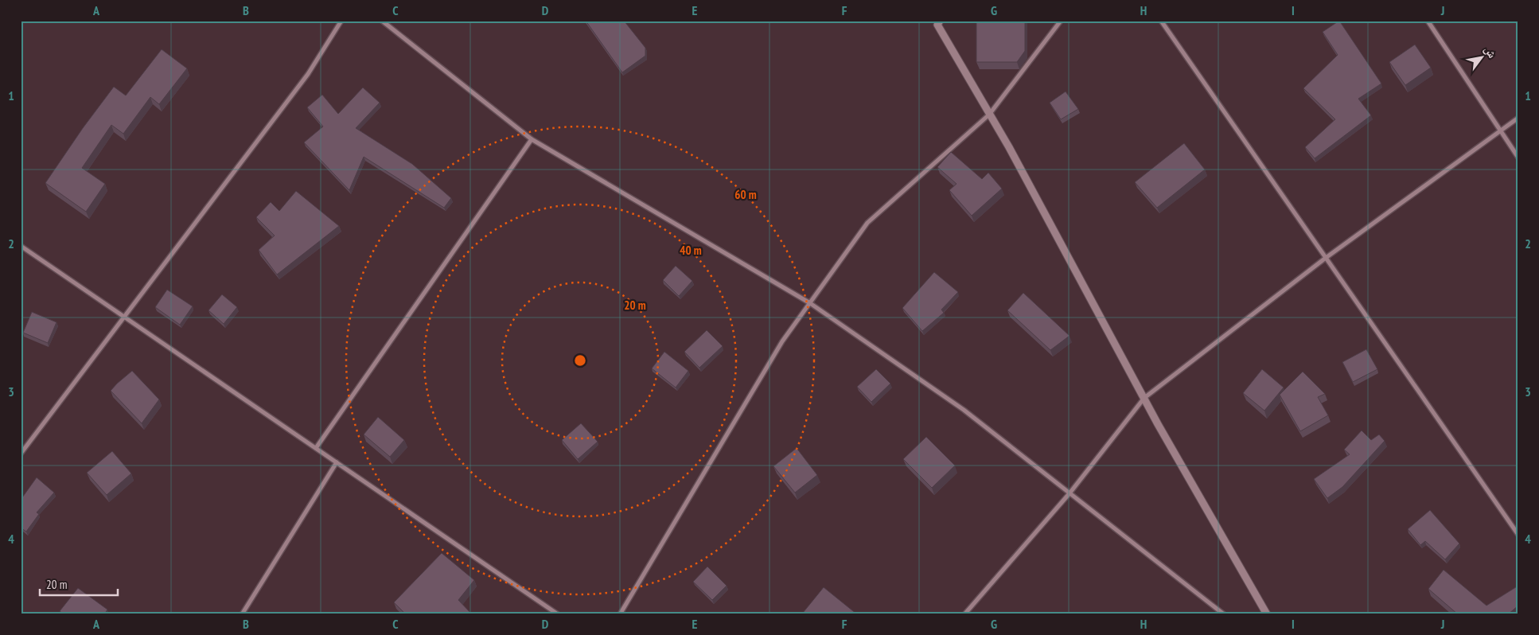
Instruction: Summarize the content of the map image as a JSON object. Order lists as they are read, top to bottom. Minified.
{"scale_bar":"20 m","north":"top right","grid":{"columns":["A","B","C","D","E","F","G","H","I","J"],"rows":["1","2","3","4"]},"rings":["60 m","40 m","20 m"]}
